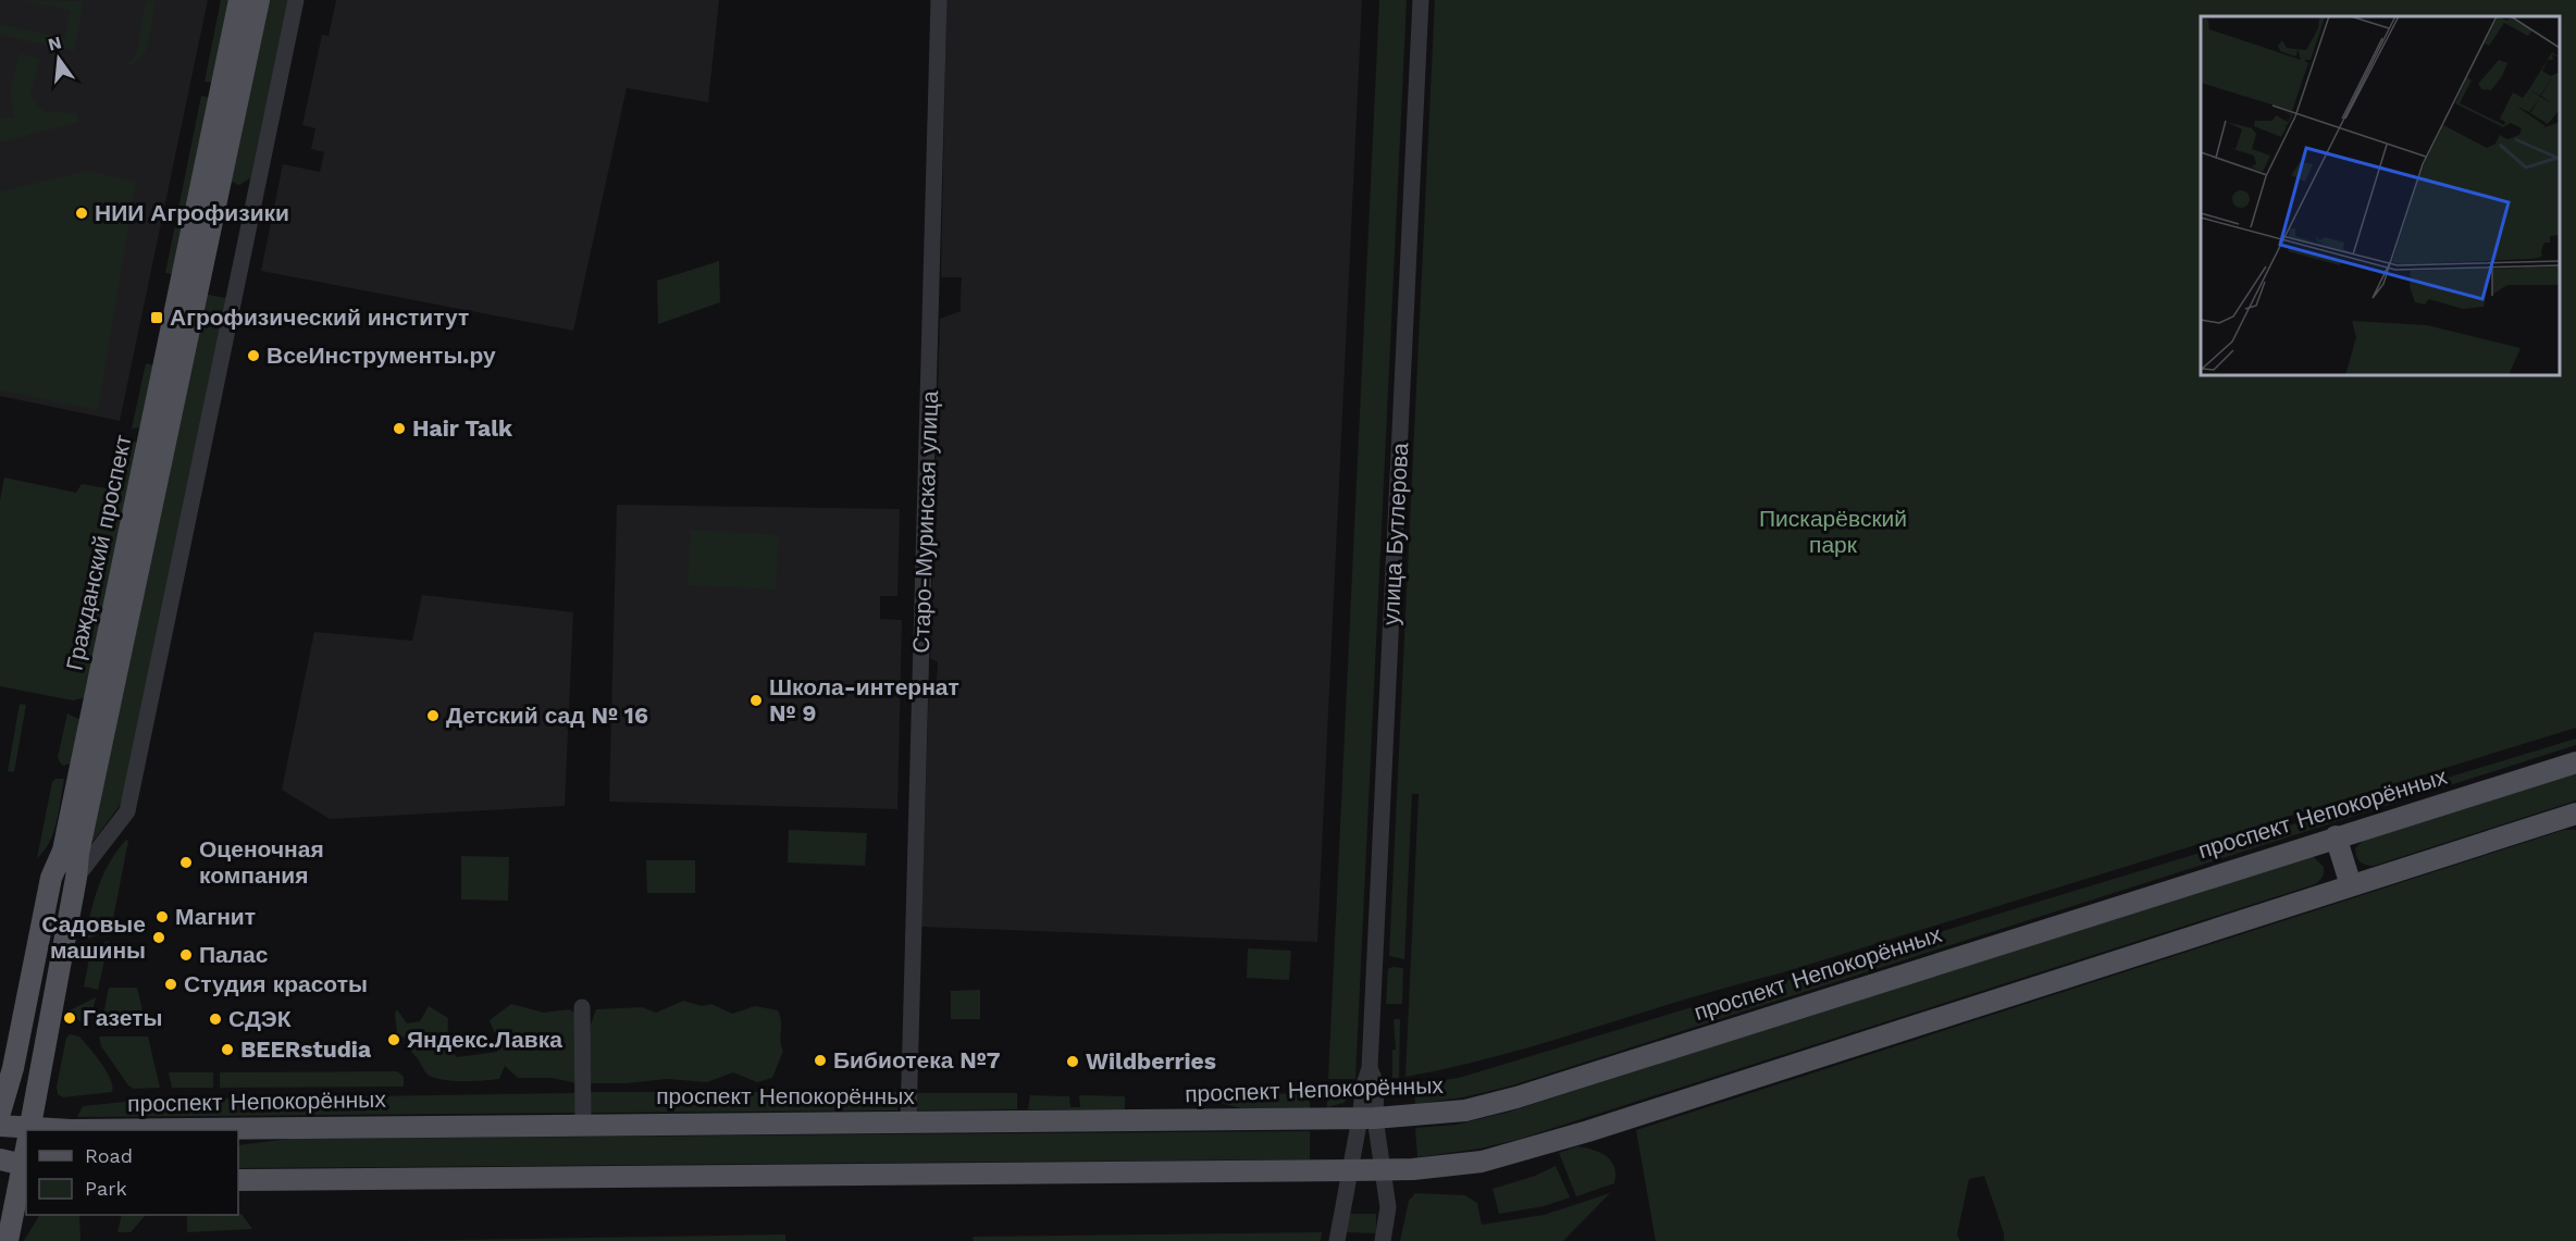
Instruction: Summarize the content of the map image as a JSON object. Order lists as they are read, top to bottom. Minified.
{"streets":{"main road":["Гражданский проспект","проспект Непокорённых"],"street":["Старо-Муринская улица","улица Бутлерова"]},"crossings":[["Старо-Муринская улица","проспект Непокорённых"],["улица Бутлерова","проспект Непокорённых"]],"parks":["Пискарёвский парк"],"places":{"other":["НИИ Агрофизики","ВсеИнструменты.ру","Hair Talk","Школа-интернат № 9","Детский сад № 16","Оценочная компания","Магнит","Садовые машины","Палас","Студия красоты","Газеты","СДЭК","Яндекс.Лавка","BEERstudia","Бибиотека №7","Wildberries"],"transit":["Агрофизический институт"]},"legend":["Road","Park"],"north":"top"}
